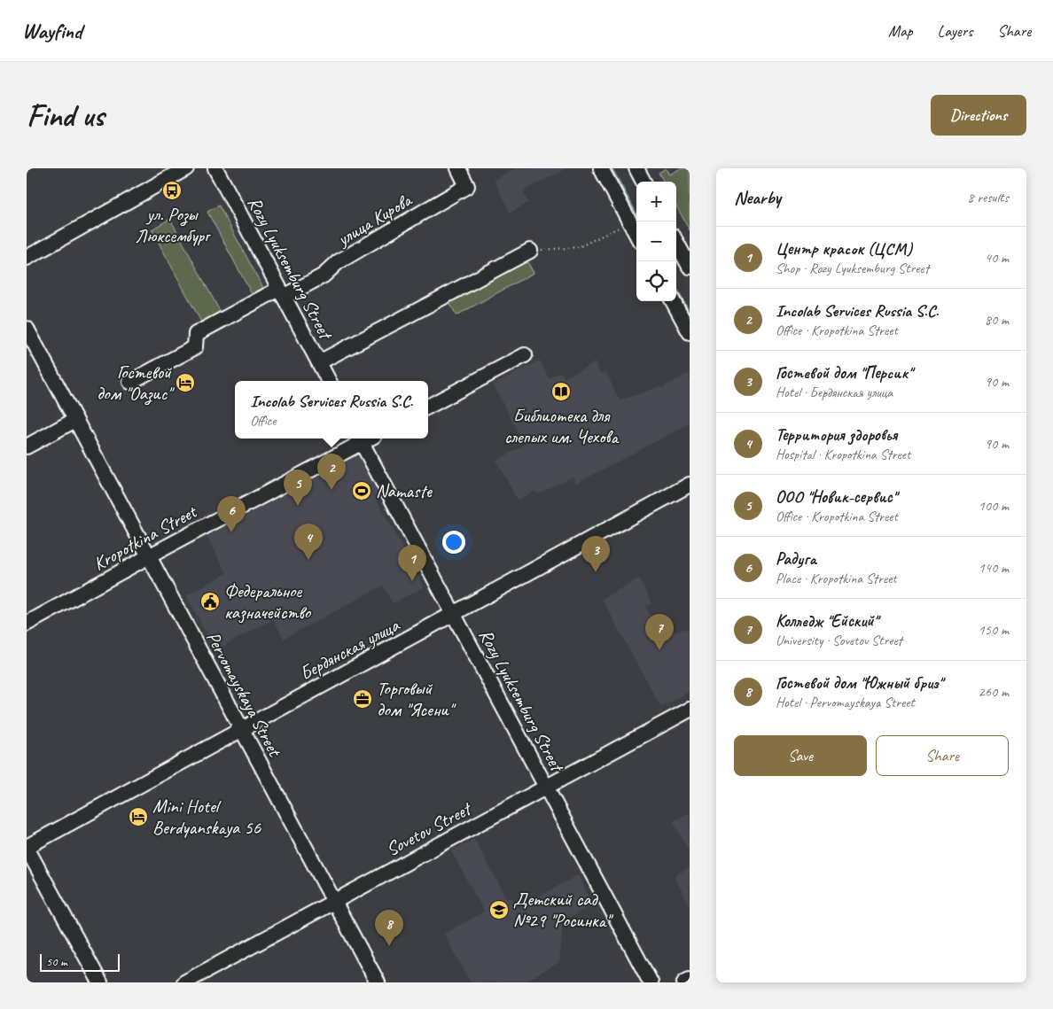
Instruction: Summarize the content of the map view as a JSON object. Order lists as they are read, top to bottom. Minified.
{"streets":{"street":["улица Кирова","Rozy Lyuksemburg Street","Kropotkina Street","Бердянская улица","Pervomayskaya Street","Sovetov Street"]},"crossings":[["улица Кирова","Rozy Lyuksemburg Street"],["Rozy Lyuksemburg Street","Бердянская улица"],["Rozy Lyuksemburg Street","Sovetov Street"],["Kropotkina Street","Pervomayskaya Street"],["Бердянская улица","Pervomayskaya Street"],["Pervomayskaya Street","Sovetov Street"]],"places":{"bus stop":["ул. Розы Люксембург"],"hotel":["Гостевой дом \"Оазис\"","Mini Hotel Berdyanskaya 56"],"library":["Библиотека для слепых им. Чехова"],"sports":["Namaste"],"public building":["Федеральное казначейство"],"office":["Торговый дом \"Ясени\""],"school or university":["Детский сад №29 \"Росинка\""]},"scale_bar":"50 m","page":{"header":"Wayfind","nav":["Map","Layers","Share"],"buttons":["Directions",["Save","Share"]],"title":"Find us","heading":["Nearby","8 results"],"map_buttons":["+","−"],"list":[{"mark":"1","name":"Центр красок (ЦСМ)","note":"Shop · Rozy Lyuksemburg Street","value":"40 m"},{"mark":"2","name":"Incolab Services Russia S.C.","note":"Office · Kropotkina Street","value":"80 m"},{"mark":"3","name":"Гостевой дом \"Персик\"","note":"Hotel · Бердянская улица","value":"90 m"},{"mark":"4","name":"Территория здоровья","note":"Hospital · Kropotkina Street","value":"90 m"},{"mark":"5","name":"ООО \"Новик-сервис\"","note":"Office · Kropotkina Street","value":"100 m"},{"mark":"6","name":"Радуга","note":"Place · Kropotkina Street","value":"140 m"},{"mark":"7","name":"Колледж \"Ейский\"","note":"University · Sovetov Street","value":"150 m"},{"mark":"8","name":"Гостевой дом \"Южный бриз\"","note":"Hotel · Pervomayskaya Street","value":"260 m"}],"popup":["Incolab Services Russia S.C.","Office"],"pins":["2","5","6","4","3","1","7","8"],"scale":"50 m"}}
